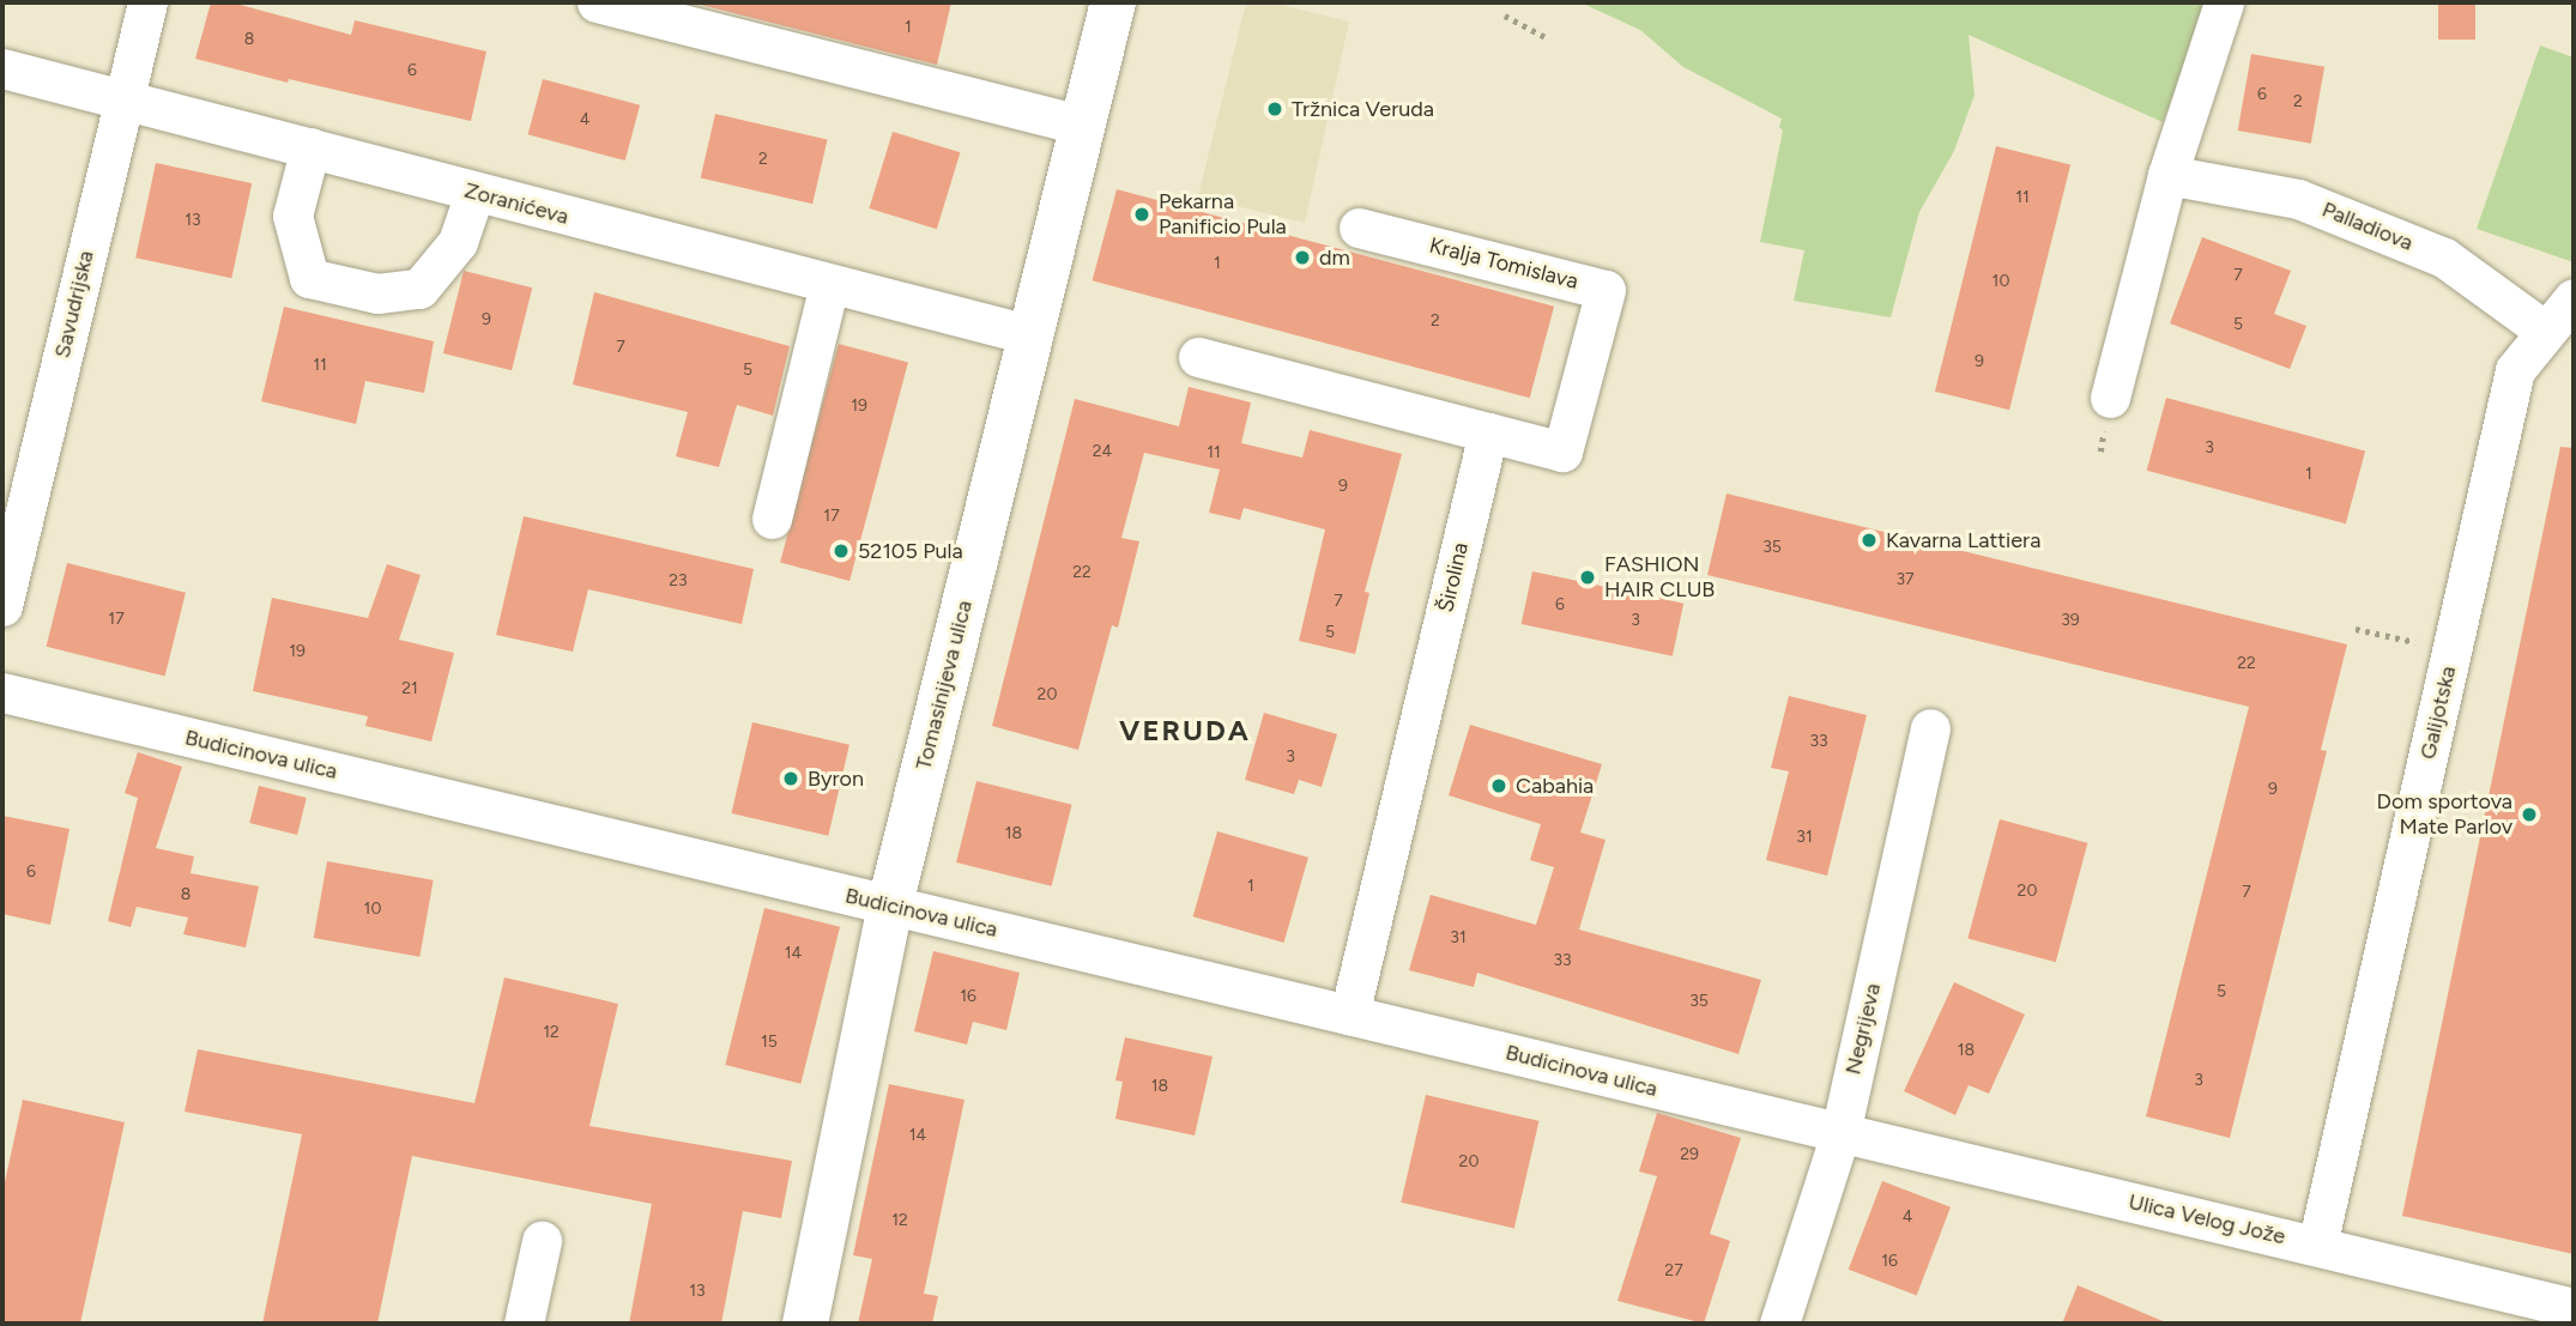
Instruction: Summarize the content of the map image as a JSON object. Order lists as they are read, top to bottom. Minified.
{"streets":{"main road":["Tomasinijeva ulica"],"street":["Zoranićeva","Palladiova","Kralja Tomislava","Savudrijska","Širolina","Galijotska","Budicinova ulica","Negrijeva","Ulica Velog Jože"]},"crossings":[["Zoranićeva","Savudrijska"],["Zoranićeva","Tomasinijeva ulica"],["Palladiova","Galijotska"],["Kralja Tomislava","Širolina"],["Širolina","Budicinova ulica"],["Tomasinijeva ulica","Budicinova ulica"],["Galijotska","Ulica Velog Jože"],["Budicinova ulica","Negrijeva"],["Budicinova ulica","Ulica Velog Jože"],["Negrijeva","Ulica Velog Jože"]],"districts":["VERUDA"],"places":["Tržnica Veruda","Pekarna Panificio Pula","dm","Kavarna Lattiera","52105 Pula","FASHION HAIR CLUB","Byron","Cabahia","Dom sportova Mate Parlov"],"house_numbers":["1","8","6","6","2","4","2","11","13","1","7","10","9","2","5","7","9","11","5","19","3","24","11","1","9","17","35","22","37","23","7","6","17","3","39","5","19","22","21","20","33","3","9","18","31","6","1","20","7","8","10","31","14","33","5","16","35","12","15","18","3","18","14","29","20","4","12","16","27","13"]}
